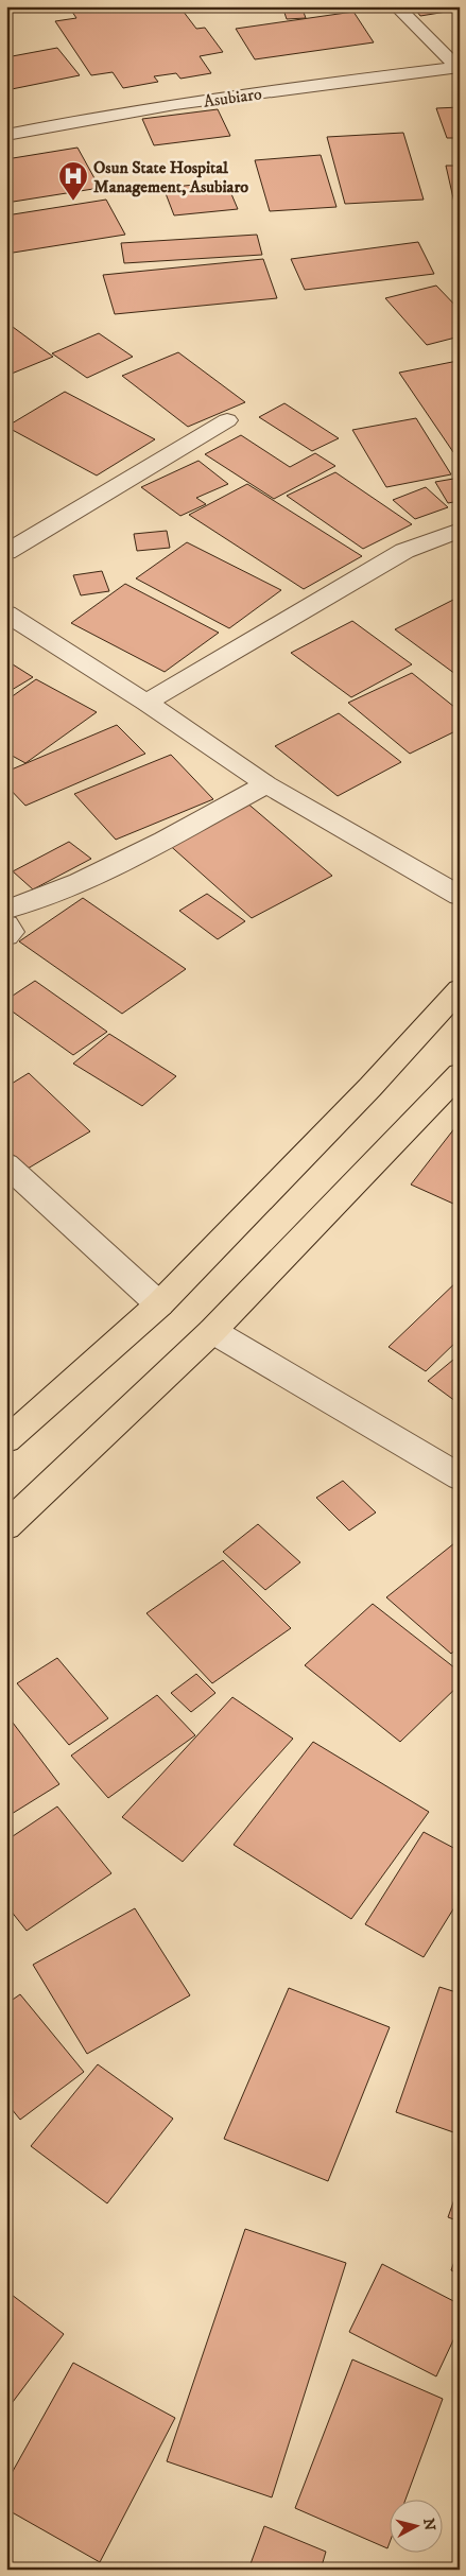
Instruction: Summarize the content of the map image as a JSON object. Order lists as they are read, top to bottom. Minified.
{"streets":{"lane":["Asubiaro"]},"places":{"hospital":["Osun State Hospital Management, Asubiaro"]},"north":"right"}
